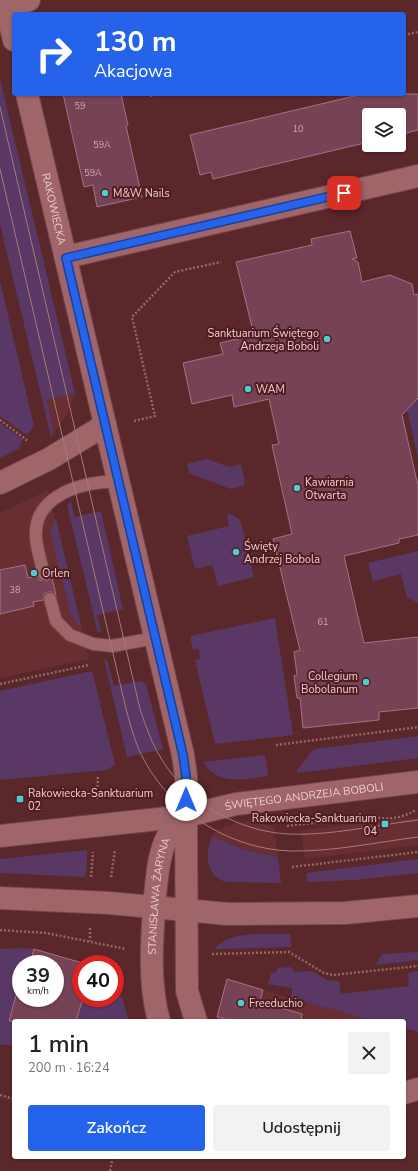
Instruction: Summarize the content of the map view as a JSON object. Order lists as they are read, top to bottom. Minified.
{"streets":{"street":["RAKOWIECKA","ŚWIĘTEGO ANDRZEJA BOBOLI","STANISŁAWA ŻARYNA"]},"crossings":[["RAKOWIECKA","ŚWIĘTEGO ANDRZEJA BOBOLI"],["RAKOWIECKA","STANISŁAWA ŻARYNA"],["ŚWIĘTEGO ANDRZEJA BOBOLI","STANISŁAWA ŻARYNA"]],"places":{"other":["M&W Nails","Sanktuarium Świętego Andrzeja Boboli","WAM","Kawiarnia Otwarta","Święty Andrzej Bobola","Orlen","Collegium Bobolanum","Freeduchio"],"transit":["Rakowiecka-Sanktuarium 02","Rakowiecka-Sanktuarium 04"]},"house_numbers":["59","10","59A","59A","38","61"],"page":{"turn":["130 m","Akacjowa"],"speed":"39 km/h","limit":"40","heading":["1 min","200 m · 16:24"],"buttons":["Zakończ","Udostępnij"]}}
